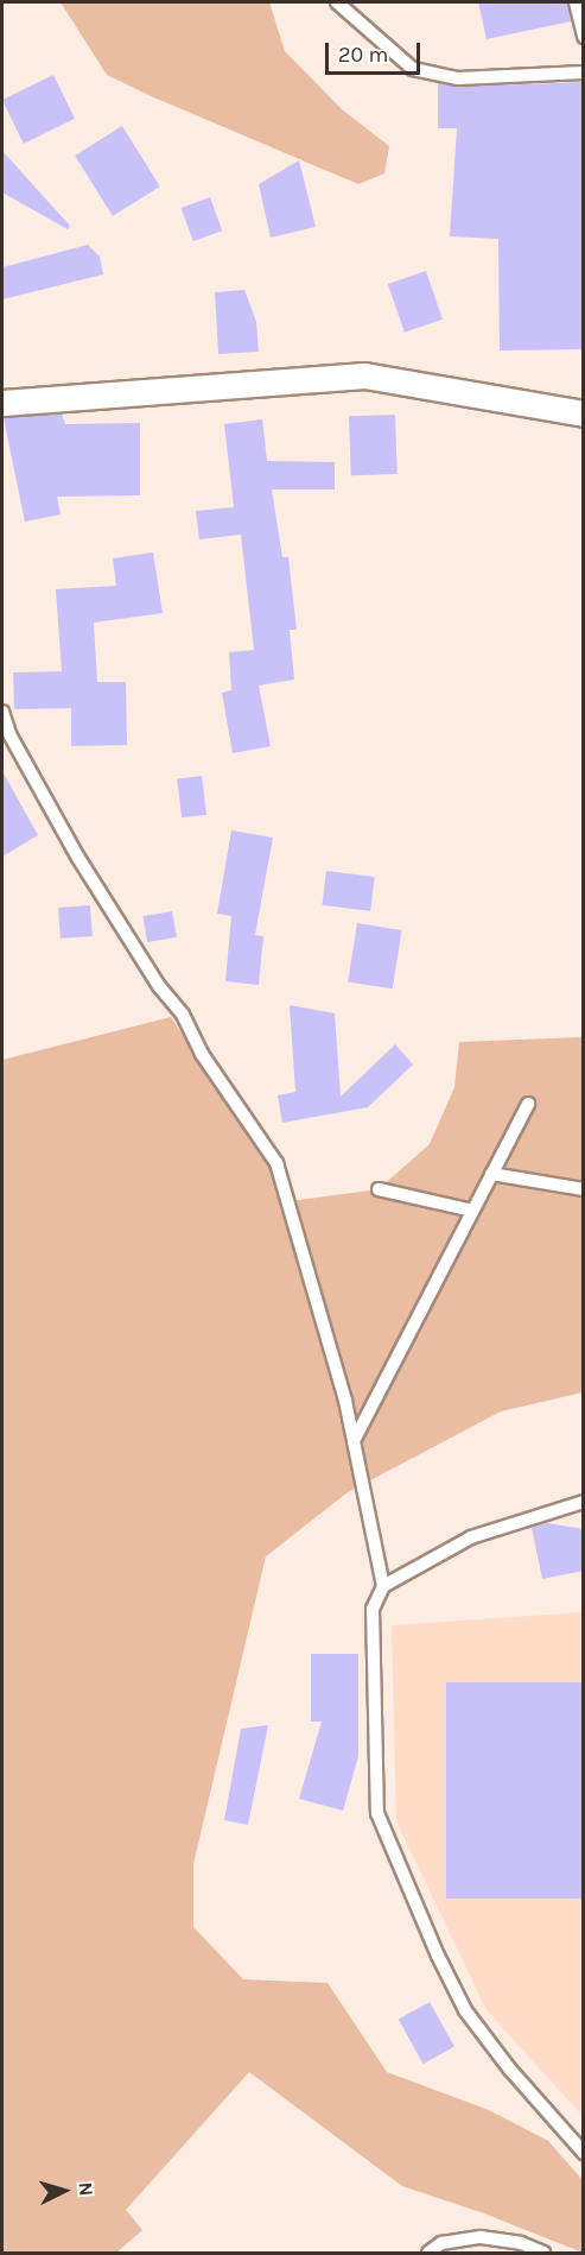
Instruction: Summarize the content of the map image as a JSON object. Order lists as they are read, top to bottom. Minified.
{"scale_bar":"20 m","north":"right"}
